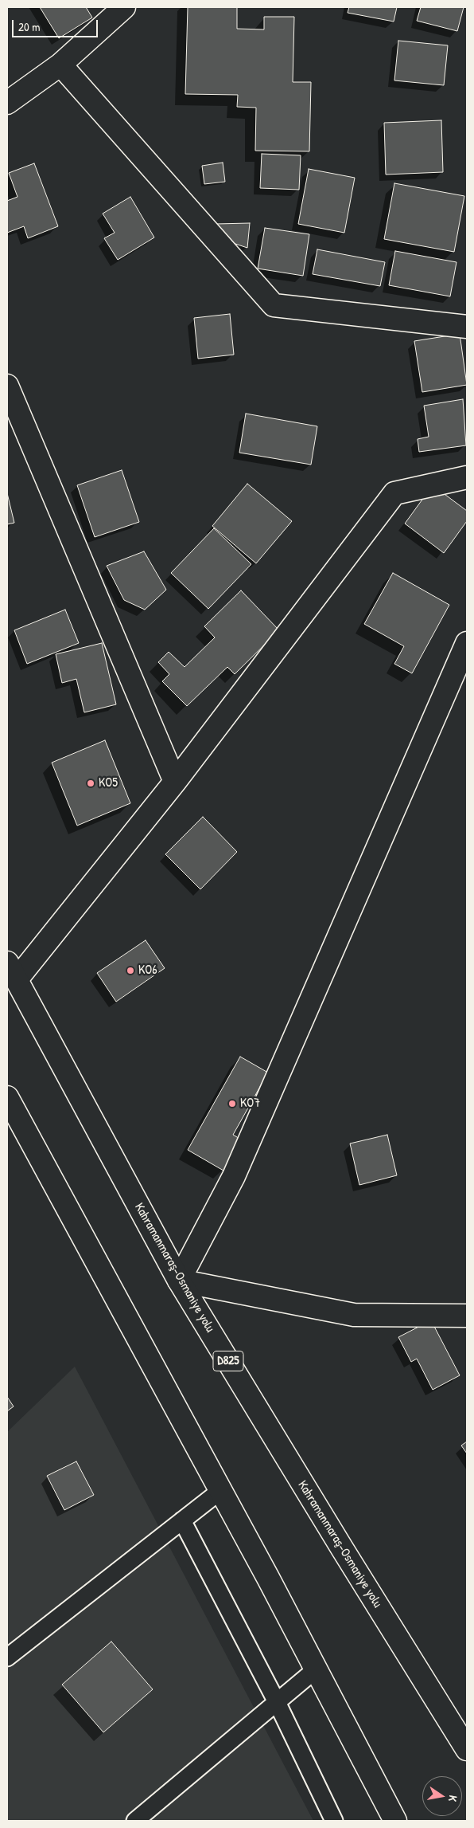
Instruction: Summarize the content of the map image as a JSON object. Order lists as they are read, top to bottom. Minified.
{"streets":{"main road":["Kahramanmaraş-Osmaniye yolu","D825"]},"places":["KO5","KO6","KO7"],"scale_bar":"20 m","north":"right"}
